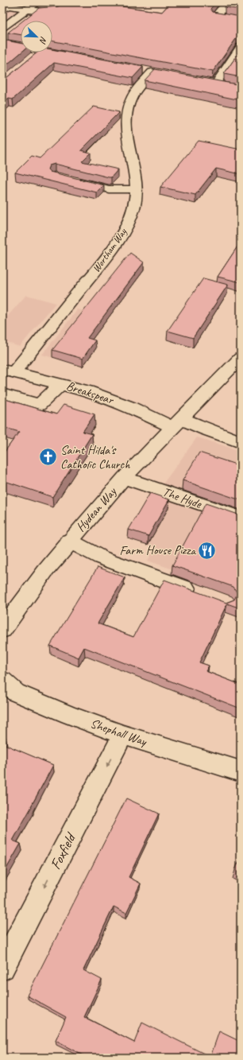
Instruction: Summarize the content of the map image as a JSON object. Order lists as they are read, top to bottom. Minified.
{"streets":{"street":["Wortham Way","Breakspear","The Hyde","Hydean Way","Shephall Way","Foxfield"]},"crossings":[["Wortham Way","Breakspear"],["Breakspear","Hydean Way"],["The Hyde","Hydean Way"],["Shephall Way","Foxfield"]],"one_way":["Foxfield"],"places":{"church":["Saint Hilda's Catholic Church"],"restaurant":["Farm House Pizza"]},"north":"bottom right"}
